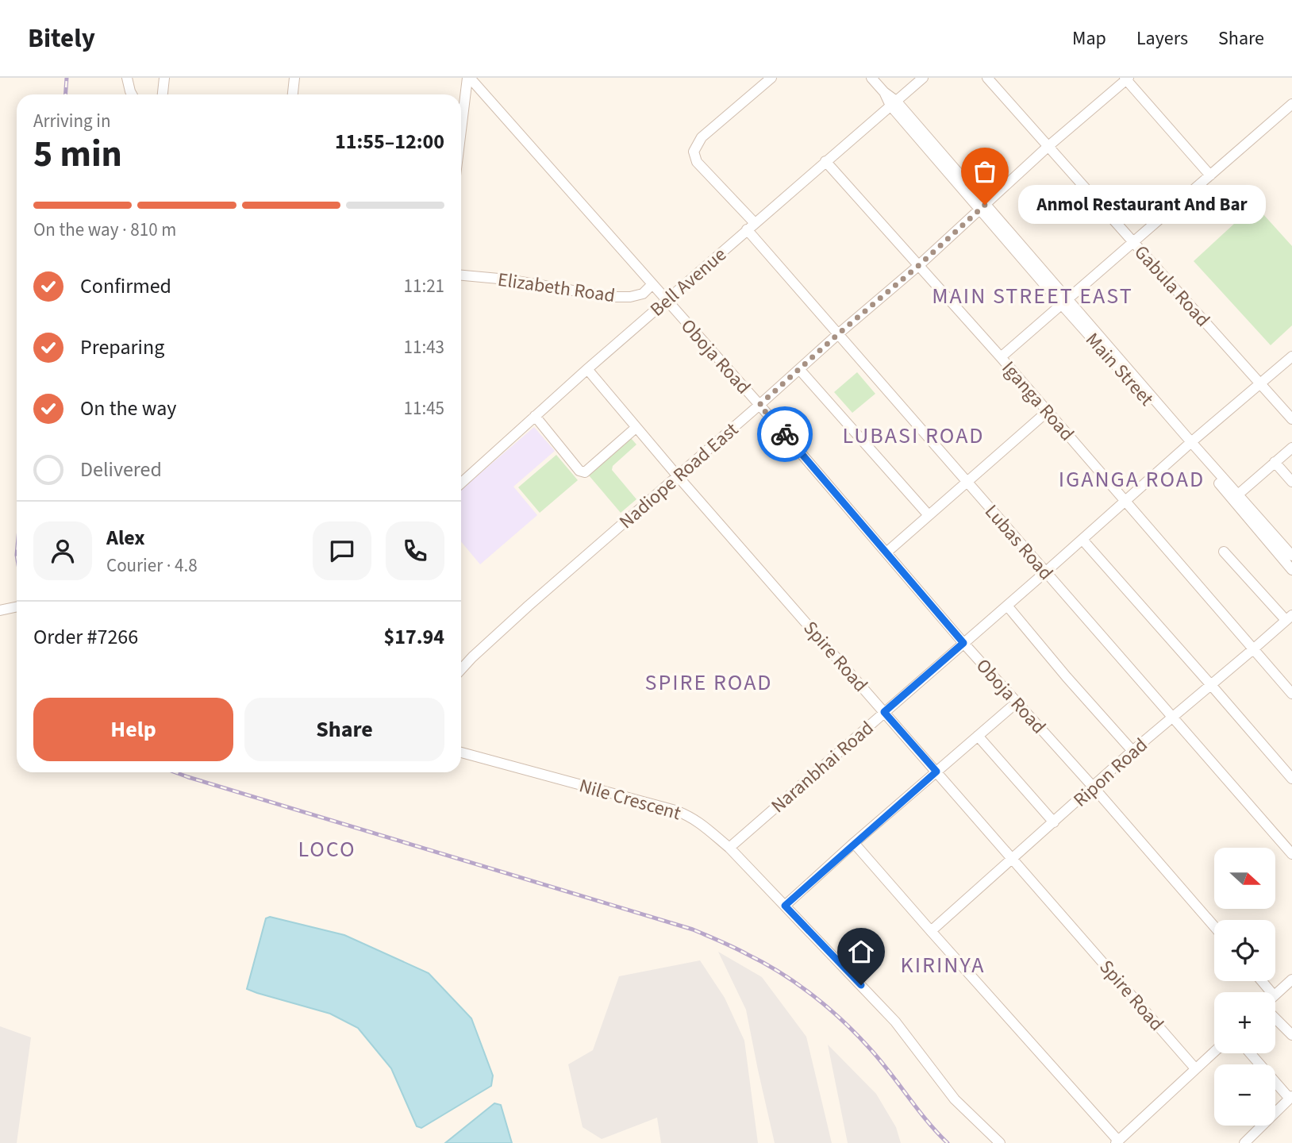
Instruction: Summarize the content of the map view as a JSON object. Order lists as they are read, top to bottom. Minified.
{"streets":{"street":["Bell Avenue","Gabula Road","Elizabeth Road","Oboja Road","Main Street","Iganga Road","Nadiope Road East","Lubas Road","Spire Road","Naranbhai Road","Ripon Road","Nile Crescent"]},"crossings":[["Bell Avenue","Oboja Road"],["Bell Avenue","Main Street"],["Bell Avenue","Iganga Road"],["Bell Avenue","Lubas Road"],["Bell Avenue","Spire Road"],["Gabula Road","Nadiope Road East"],["Gabula Road","Naranbhai Road"],["Elizabeth Road","Oboja Road"],["Oboja Road","Nadiope Road East"],["Oboja Road","Naranbhai Road"],["Oboja Road","Ripon Road"],["Main Street","Nadiope Road East"],["Main Street","Naranbhai Road"],["Iganga Road","Nadiope Road East"],["Iganga Road","Naranbhai Road"],["Iganga Road","Ripon Road"],["Nadiope Road East","Lubas Road"],["Nadiope Road East","Spire Road"],["Lubas Road","Naranbhai Road"],["Lubas Road","Ripon Road"],["Spire Road","Naranbhai Road"],["Spire Road","Ripon Road"],["Naranbhai Road","Nile Crescent"]],"districts":["MAIN STREET EAST","LUBASI ROAD","IGANGA ROAD","SPIRE ROAD","LOCO","KIRINYA"],"places":["Anmol Restaurant And Bar"],"north":"right","page":{"header":"Bitely","nav":["Map","Layers","Share"],"heading":["5 min","Arriving in","11:55–12:00"],"panel":["Alex","Courier · 4.8","Order #7266","$17.94"],"bubble":"Anmol Restaurant And Bar","bar":"On the way · 810 m","list":[["Confirmed","11:21"],["Preparing","11:43"],["On the way","11:45"],"Delivered"],"buttons":["Help","Share"],"map_buttons":["+","−"]}}
